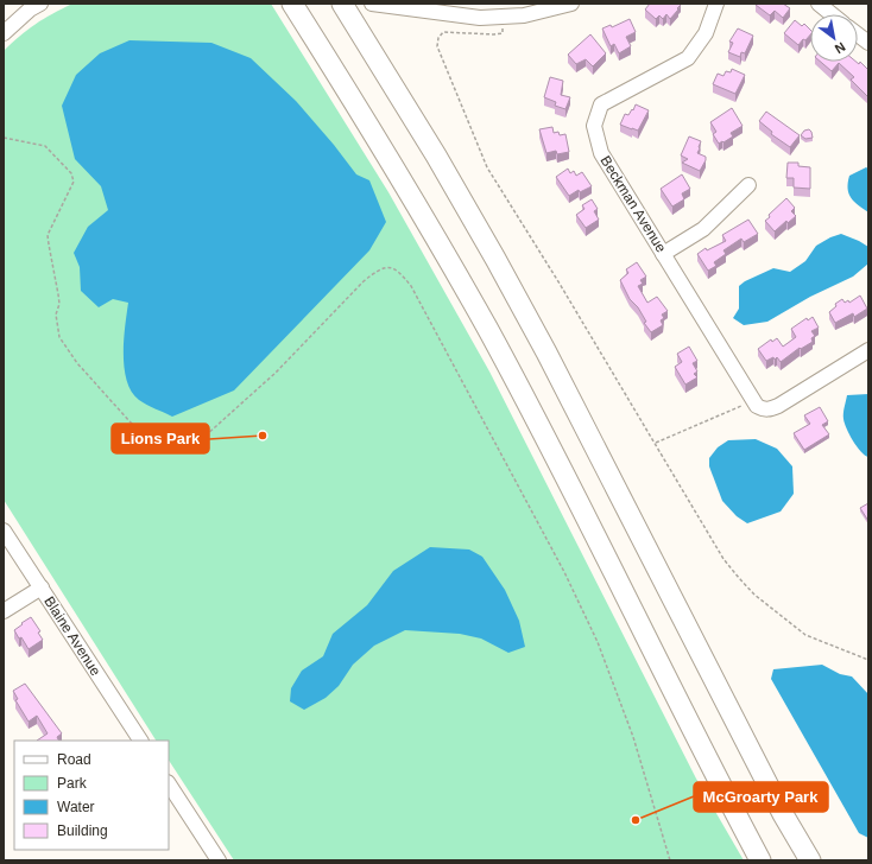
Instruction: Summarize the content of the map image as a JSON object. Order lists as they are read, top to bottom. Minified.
{"streets":{"street":["Beckman Avenue","Blaine Avenue"]},"places":["Lions Park","McGroarty Park"],"legend":["Road","Park","Water","Building"],"north":"bottom right"}
